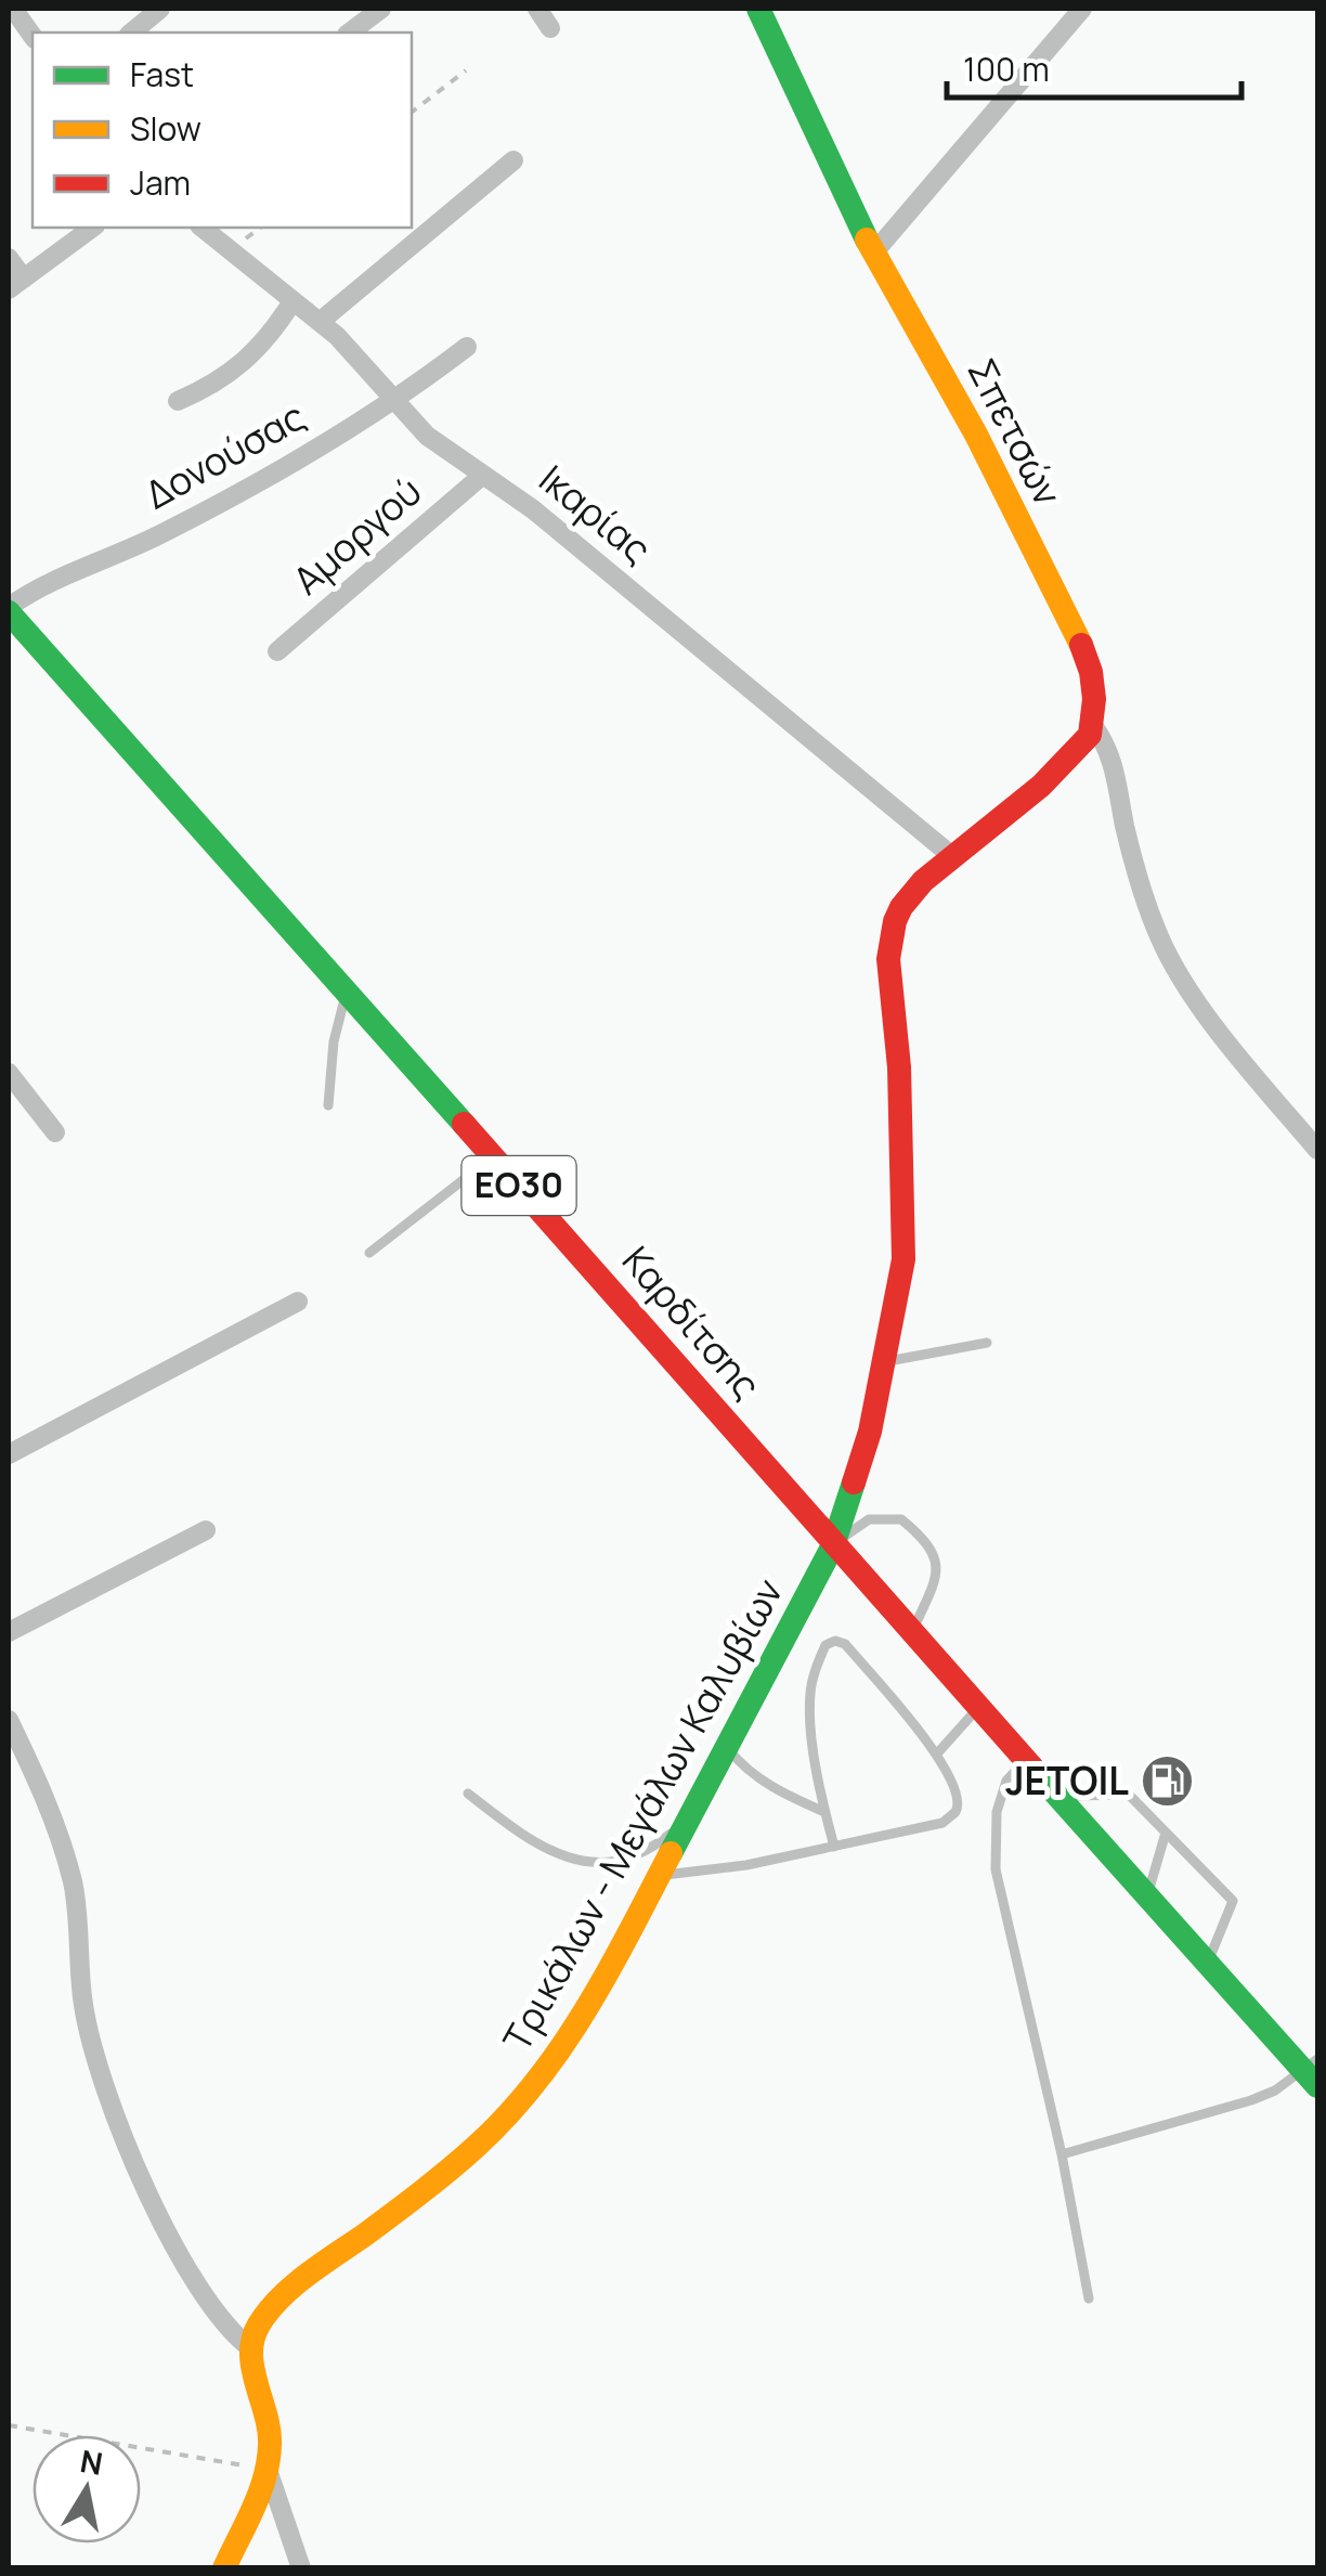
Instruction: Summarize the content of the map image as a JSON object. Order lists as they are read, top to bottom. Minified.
{"streets":{"street":["Σπετσών","Δονούσας","Ικαρίας","Αμοργού","ΕΟ30","Καρδίτσης","Τρικάλων - Μεγάλων Καλυβίων"]},"crossings":[["Δονούσας","Ικαρίας"],["Δονούσας","Καρδίτσης"],["Ικαρίας","Αμοργού"],["Ικαρίας","Τρικάλων - Μεγάλων Καλυβίων"],["Καρδίτσης","Τρικάλων - Μεγάλων Καλυβίων"]],"places":{"fuel station":["JETOIL"]},"legend":["Fast","Slow","Jam"],"scale_bar":"100 m","north":"top"}
